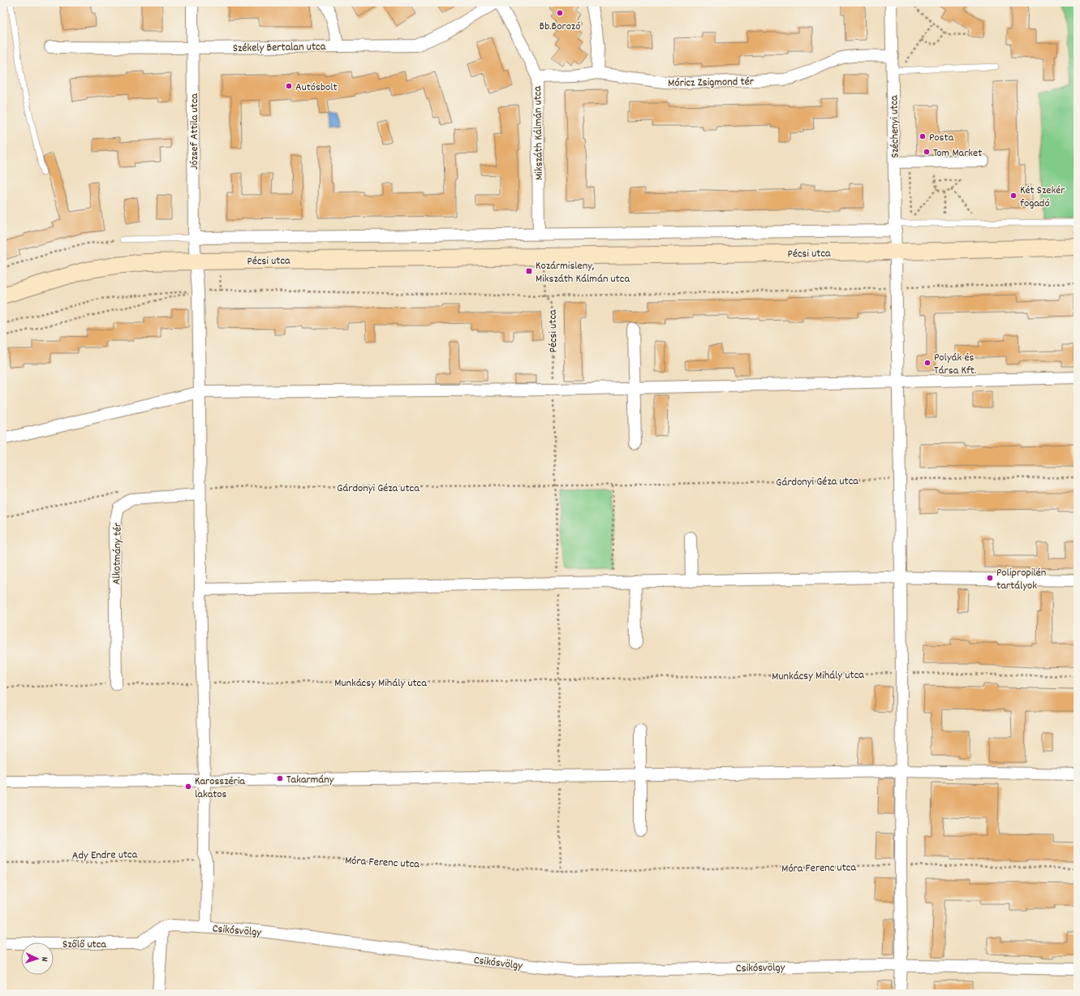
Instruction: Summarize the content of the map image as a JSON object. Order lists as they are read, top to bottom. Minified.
{"streets":{"main road":["Pécsi utca"],"street":["Székely Bertalan utca","Móricz Zsigmond tér","Széchenyi utca","József Attila utca","Mikszáth Kálmán utca","Alkotmány tér","Csikósvölgy","Szőlő utca"],"path":["Gárdonyi Géza utca","Munkácsy Mihály utca","Ady Endre utca","Móra Ferenc utca"]},"crossings":[["Székely Bertalan utca","József Attila utca"],["Móricz Zsigmond tér","Széchenyi utca"],["Móricz Zsigmond tér","Mikszáth Kálmán utca"],["Széchenyi utca","Pécsi utca"],["Széchenyi utca","Gárdonyi Géza utca"],["Széchenyi utca","Munkácsy Mihály utca"],["Széchenyi utca","Móra Ferenc utca"],["Széchenyi utca","Csikósvölgy"],["József Attila utca","Pécsi utca"],["József Attila utca","Gárdonyi Géza utca"],["József Attila utca","Alkotmány tér"],["József Attila utca","Munkácsy Mihály utca"],["József Attila utca","Ady Endre utca"],["József Attila utca","Móra Ferenc utca"],["József Attila utca","Csikósvölgy"],["Gárdonyi Géza utca","Alkotmány tér"],["Ady Endre utca","Móra Ferenc utca"],["Csikósvölgy","Szőlő utca"]],"places":{"other":["Bb.Borozó","Autósbolt","Posta","Tom Market","Két Szekér fogadó","Polyák és Társa Kft.","Polipropilén tartályok","Takarmány","Karosszéria lakatos"],"transit":["Kozármisleny, Mikszáth Kálmán utca"]},"north":"right"}
